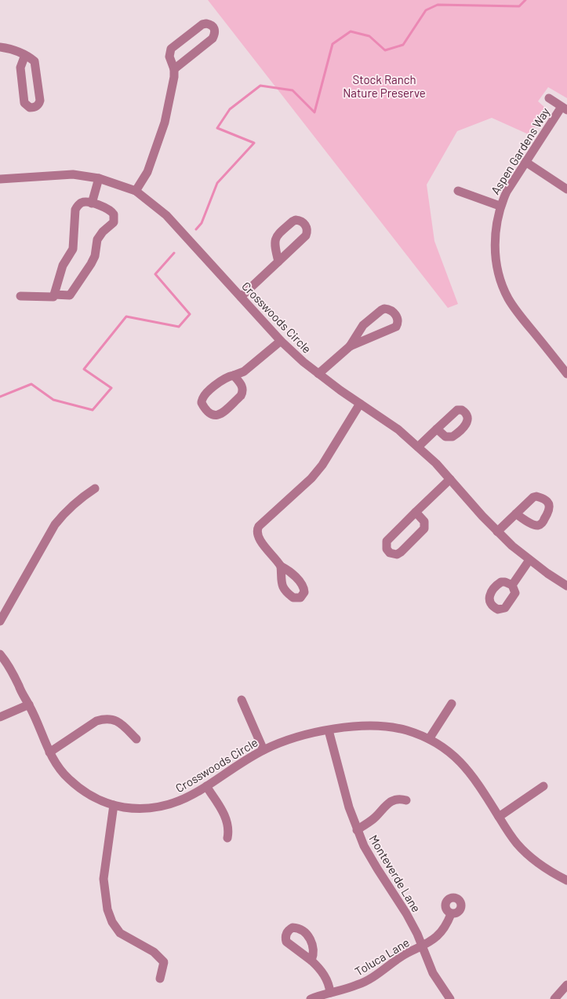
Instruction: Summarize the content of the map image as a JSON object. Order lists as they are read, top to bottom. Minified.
{"streets":{"street":["Aspen Gardens Way","Crosswoods Circle","Monteverde Lane","Toluca Lane"]},"crossings":[["Crosswoods Circle","Monteverde Lane"],["Monteverde Lane","Toluca Lane"]],"parks":["Stock Ranch Nature Preserve"]}
